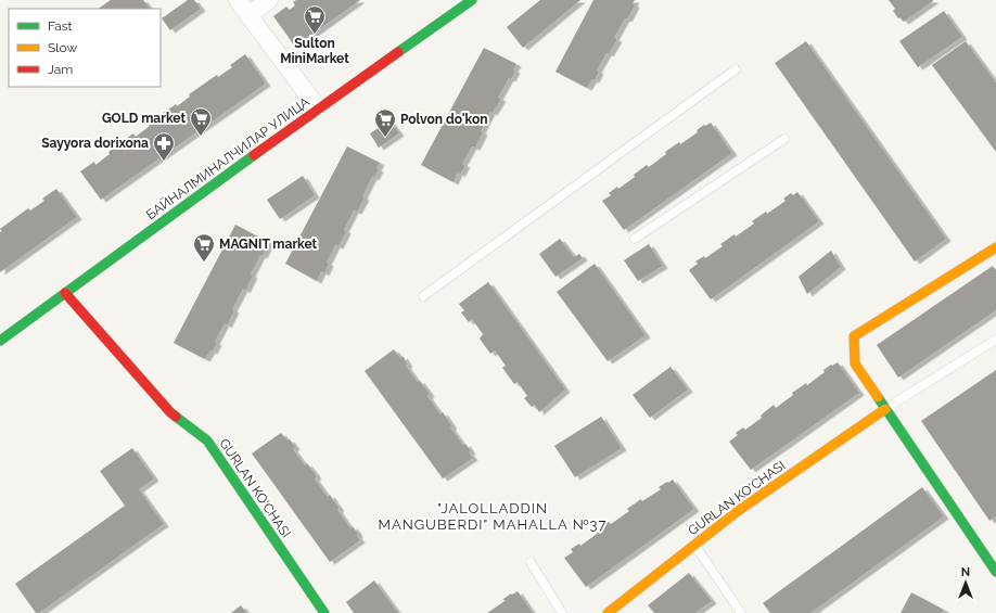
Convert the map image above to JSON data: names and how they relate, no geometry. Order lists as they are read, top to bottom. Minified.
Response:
{"streets":{"street":["БАЙНАЛМИНАЛЧИЛАР УЛИЦА","GURLAN KO'CHASI"]},"crossings":[["БАЙНАЛМИНАЛЧИЛАР УЛИЦА","GURLAN KO'CHASI"]],"districts":["\"JALOLLADDIN MANGUBERDI\" MAHALLA №37"],"places":{"supermarket":["Sulton MiniMarket","GOLD market","Polvon do'kon","MAGNIT market"],"pharmacy":["Sayyora dorixona"]},"legend":["Fast","Slow","Jam"],"north":"top"}
